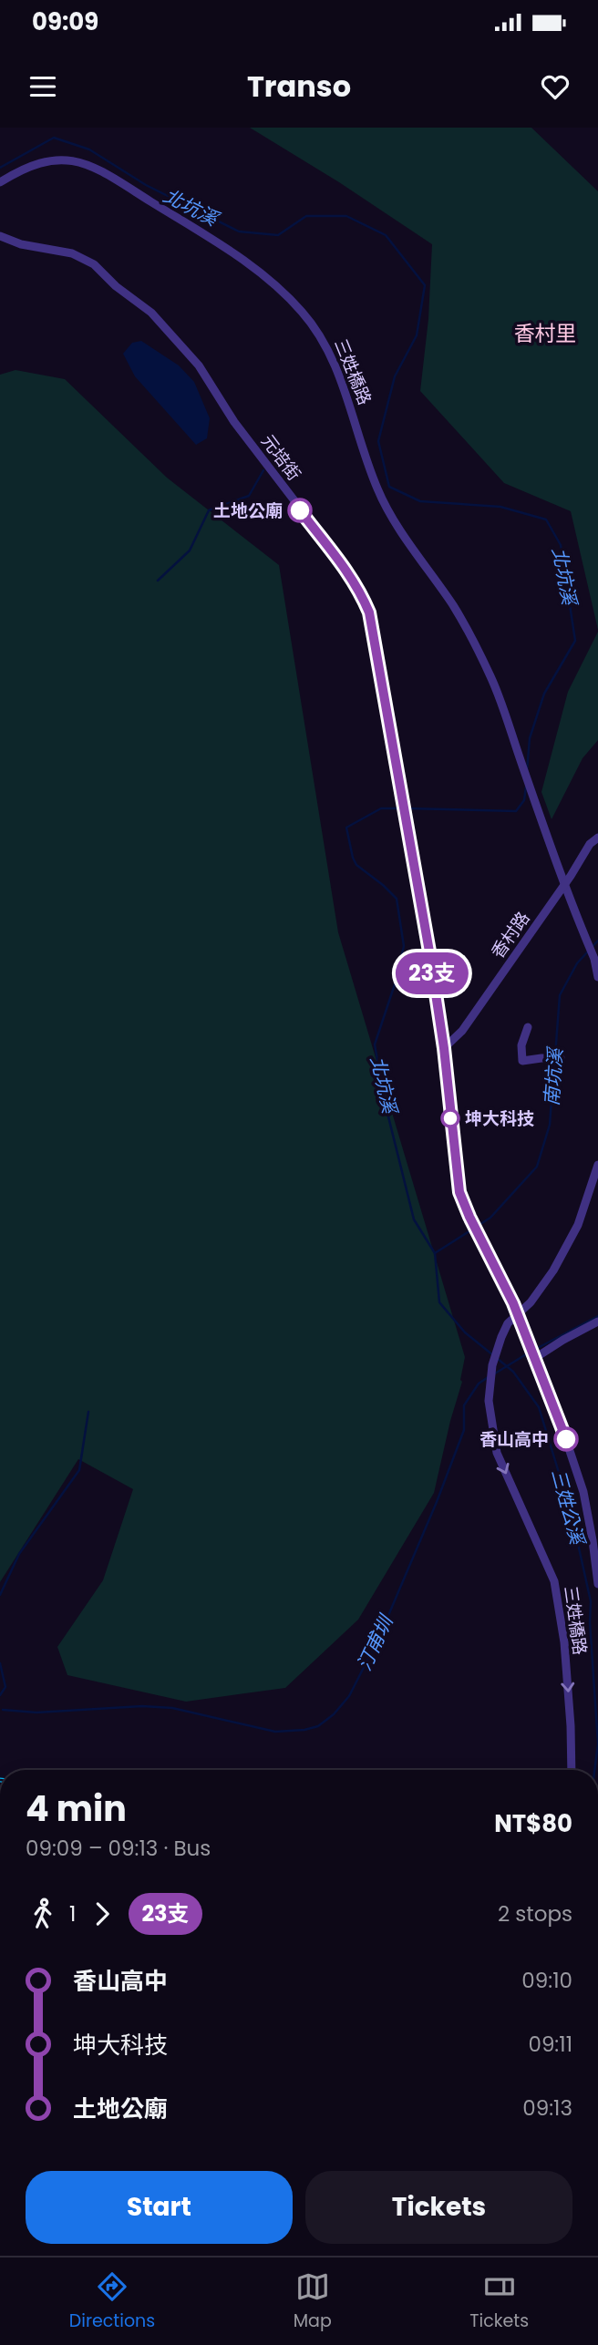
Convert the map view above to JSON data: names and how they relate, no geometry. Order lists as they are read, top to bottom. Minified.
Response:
{"streets":{"street":["三姓橋路","元培街","香村路"]},"crossings":[["三姓橋路","香村路"],["元培街","香村路"]],"districts":["香村里"],"water":["北坑溪","南坑溪","三姓公溪","汀甫圳"],"places":["土地公廟","坤大科技","香山高中"],"lines":["bus line 23支"],"page":{"status":"09:09","header":"Transo","on_map":"23支","heading":["4 min","09:09 – 09:13 · Bus","NT$80"],"legs":["1","23支","2 stops"],"list":[{"name":"香山高中","value":"09:10"},{"name":"坤大科技","value":"09:11"},{"name":"土地公廟","value":"09:13"}],"buttons":["Start","Tickets"],"tabs":["Directions","Map","Tickets"]}}
